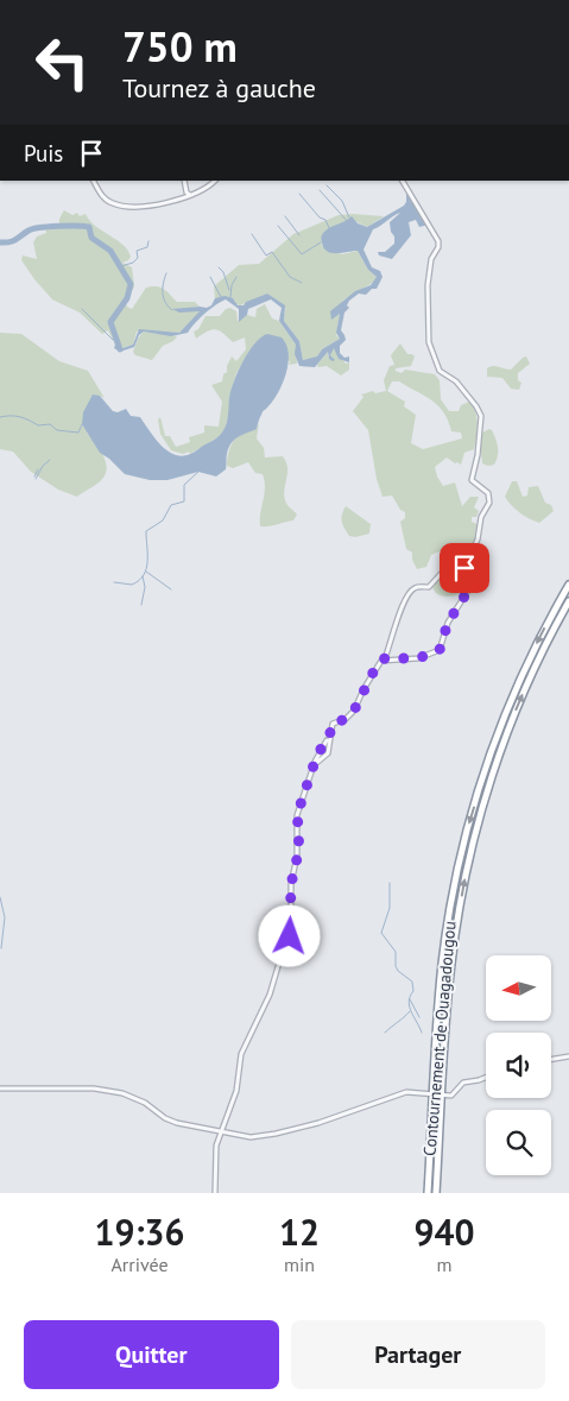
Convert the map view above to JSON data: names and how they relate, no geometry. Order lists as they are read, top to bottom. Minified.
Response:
{"streets":{"highway":["Contournement de Ouagadougou"]},"north":"left","page":{"turn":["750 m","Tournez à gauche"],"then":"Puis","eta":["19:36","Arrivée","12","min","940","m"],"buttons":["Quitter","Partager"]}}
